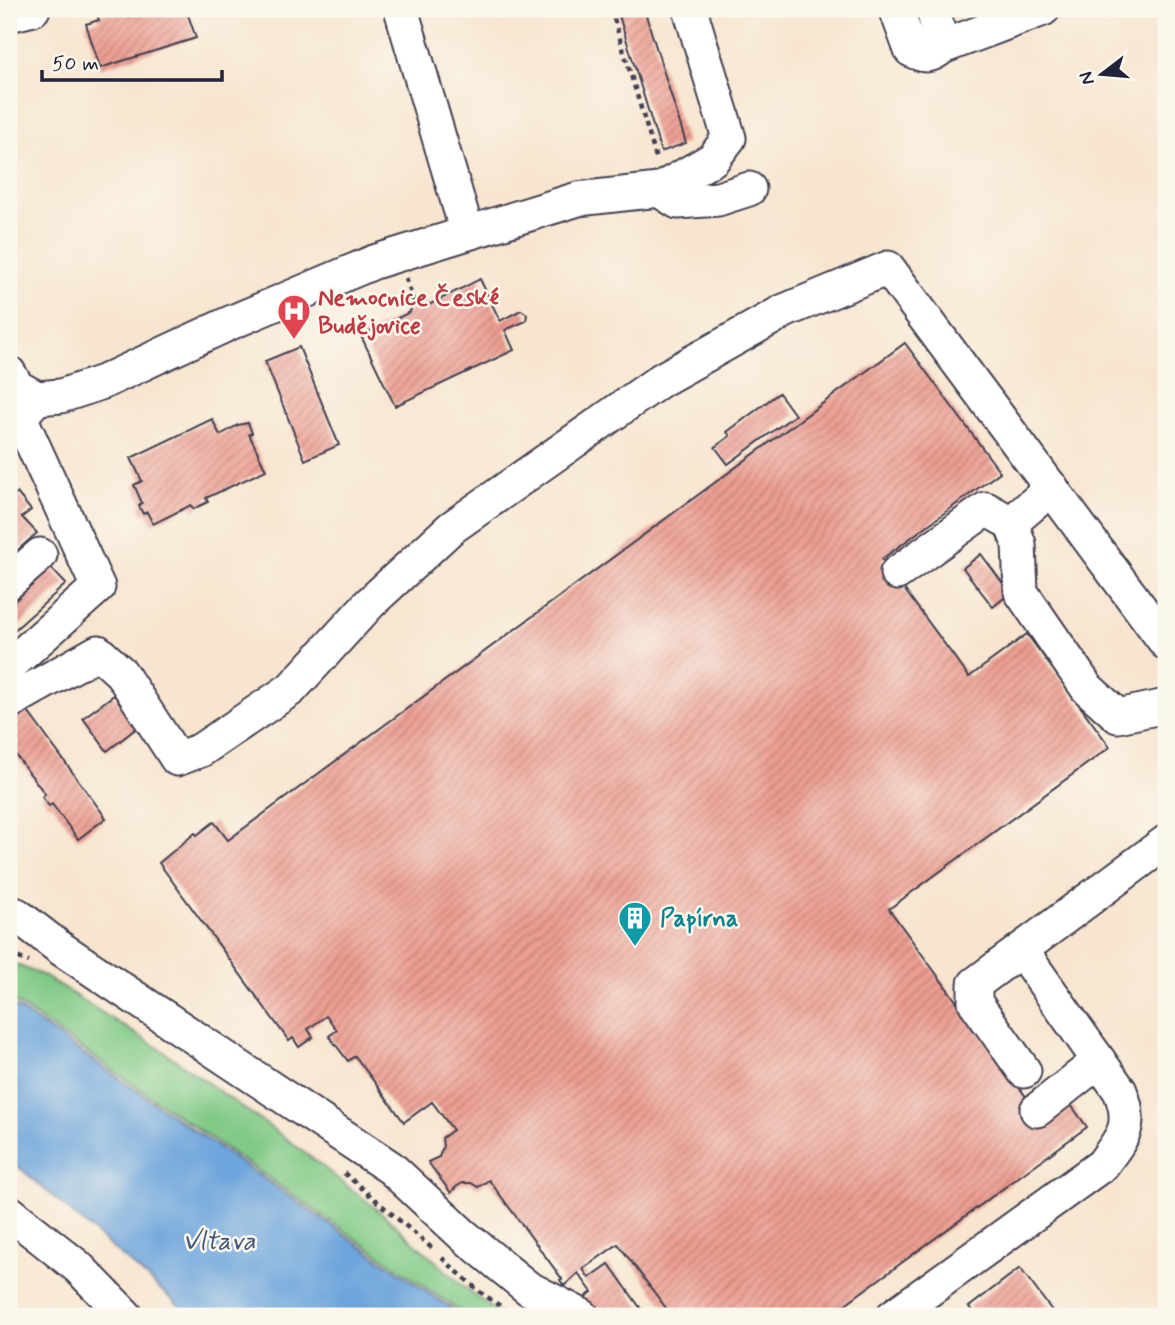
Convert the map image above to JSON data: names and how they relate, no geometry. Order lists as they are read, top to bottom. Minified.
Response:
{"water":["Vltava"],"places":{"hospital":["Nemocnice České Budějovice"],"building":["Papírna"]},"scale_bar":"50 m","north":"left"}
